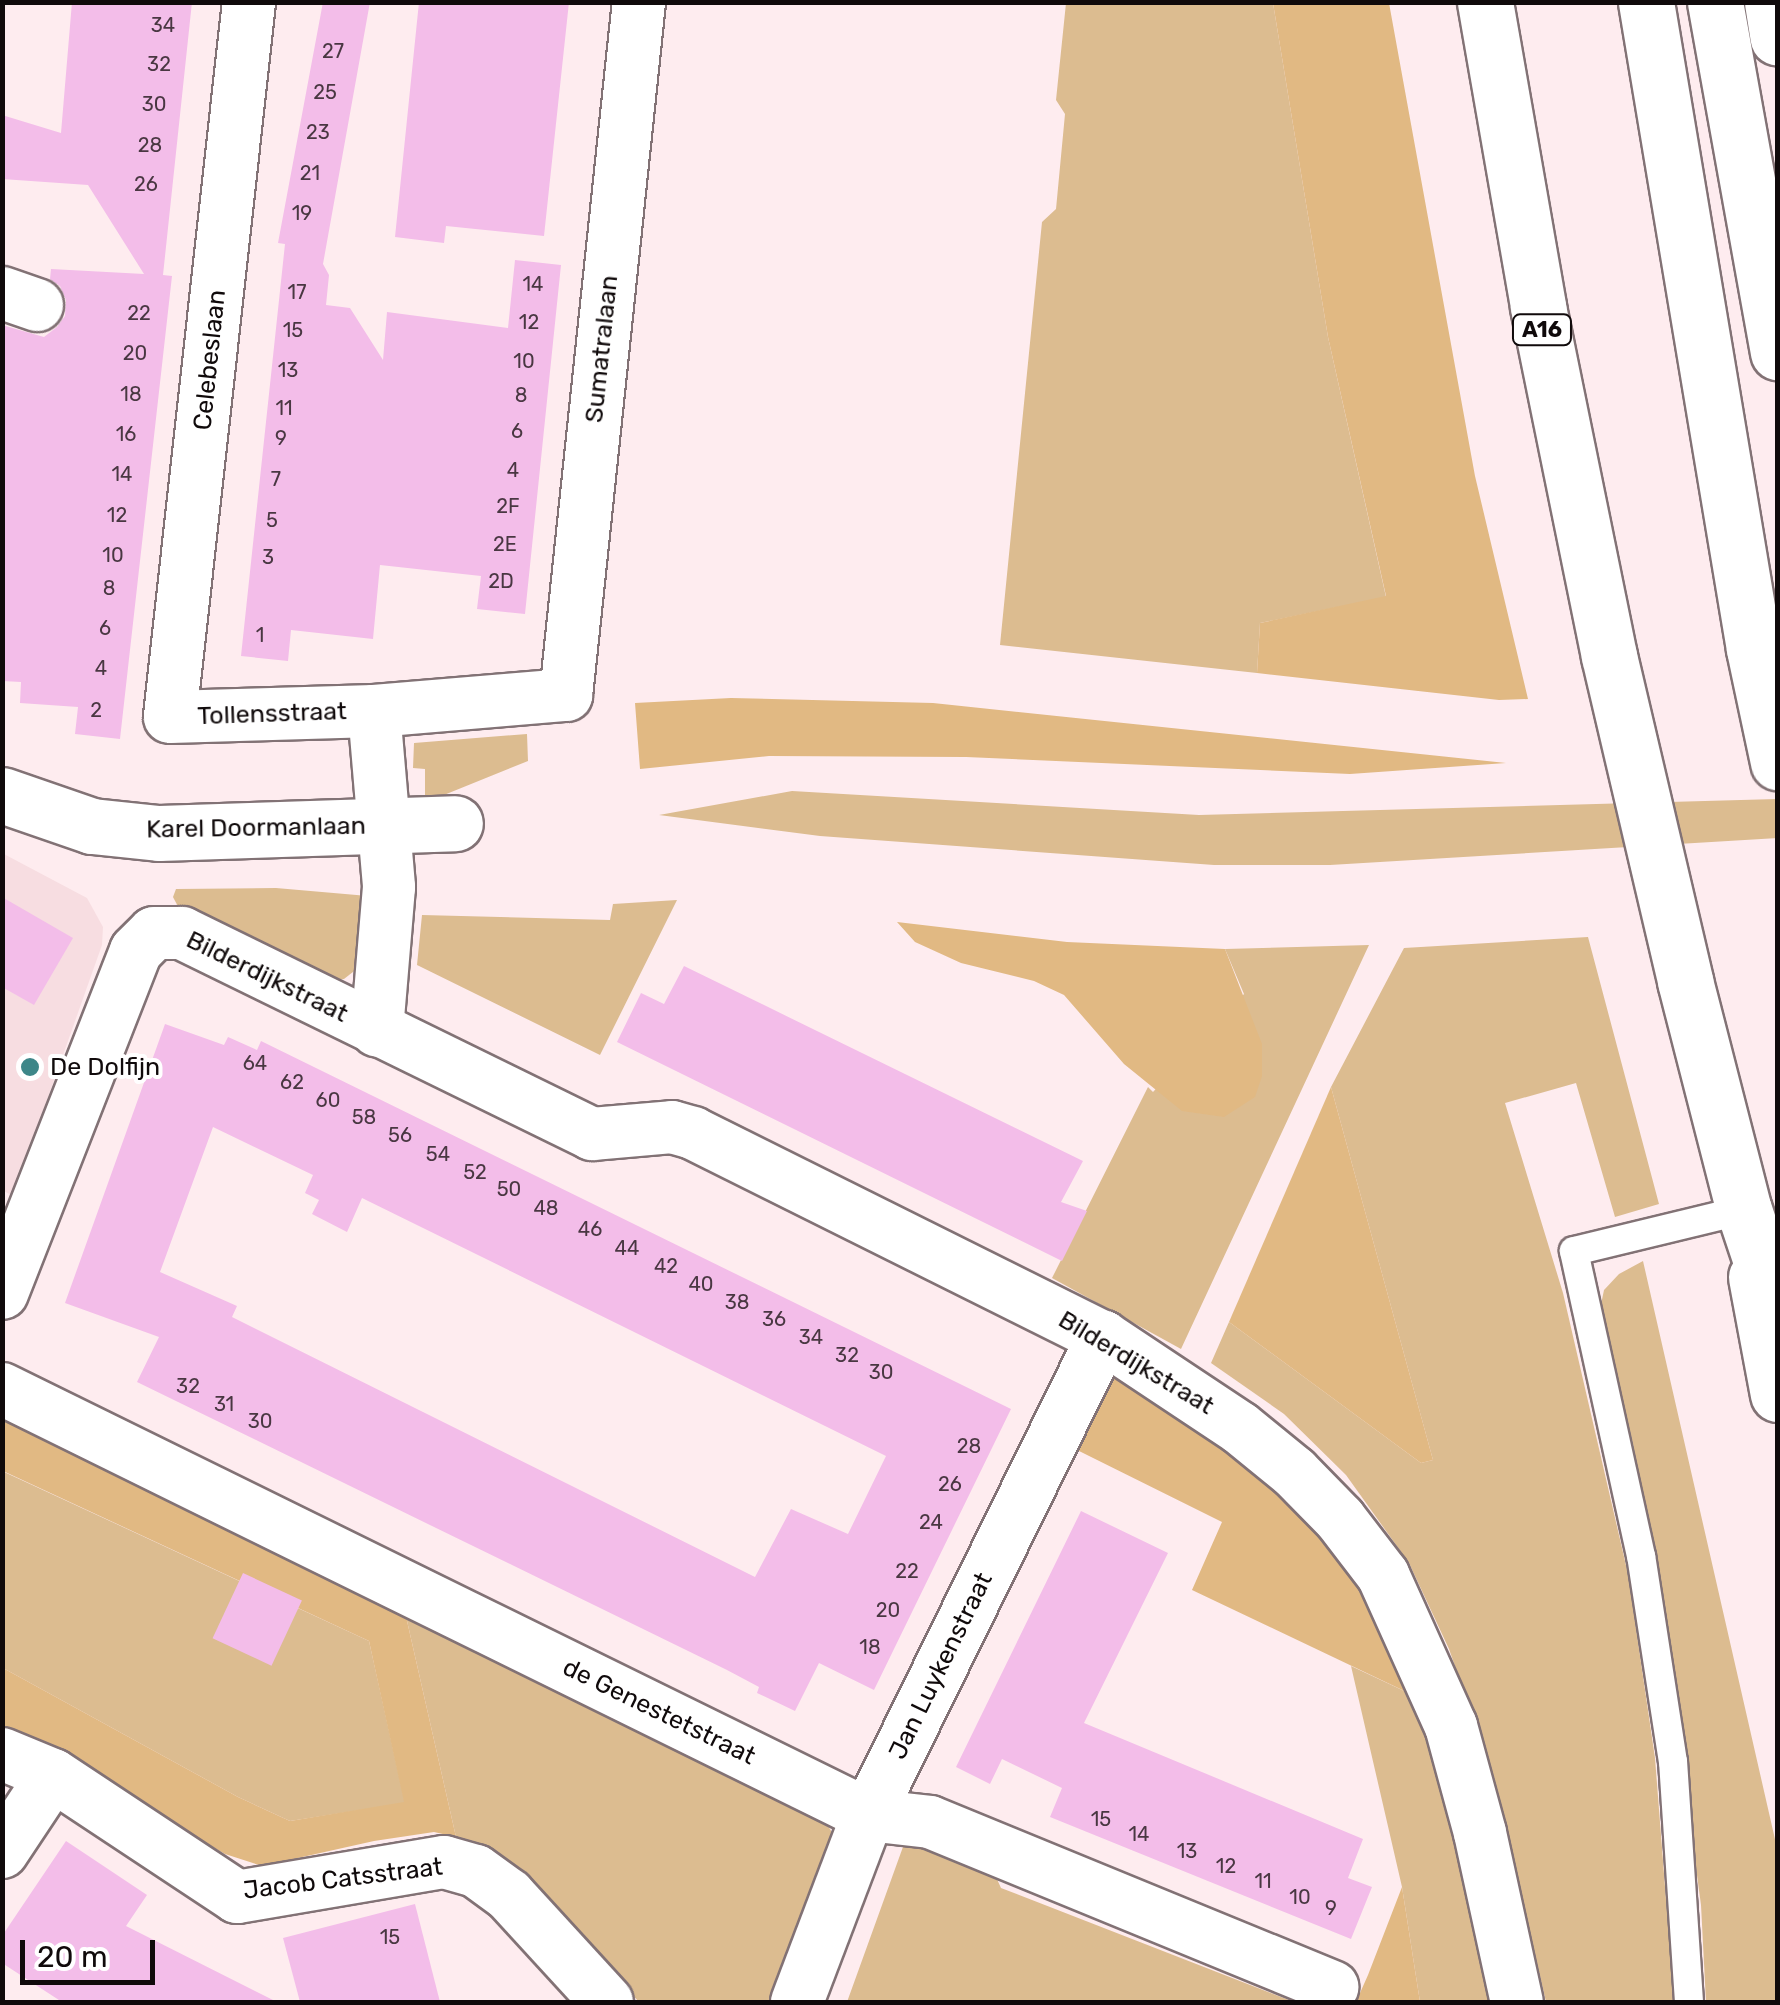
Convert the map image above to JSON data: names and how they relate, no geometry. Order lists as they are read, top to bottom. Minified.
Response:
{"streets":{"main road":["A16","Karel Doormanlaan"],"street":["Sumatralaan","Celebeslaan","Tollensstraat","Bilderdijkstraat","Jan Luykenstraat","de Genestetstraat","Jacob Catsstraat"]},"crossings":[["Sumatralaan","Tollensstraat"],["Celebeslaan","Tollensstraat"],["Tollensstraat","Karel Doormanlaan"],["Tollensstraat","Bilderdijkstraat"],["Karel Doormanlaan","Bilderdijkstraat"],["Bilderdijkstraat","Jan Luykenstraat"],["Jan Luykenstraat","de Genestetstraat"]],"places":["De Dolfijn"],"house_numbers":["34","27","32","25","30","23","28","21","26","19","14","17","22","12","15","20","10","13","18","8","11","6","16","9","4","14","7","2F","12","5","2E","10","3","2D","8","6","1","4","2","64","62","60","58","56","54","52","50","48","46","44","42","40","38","36","34","32","30","32","31","30","28","26","24","22","20","18","15","14","13","12","11","10","9","15"],"scale_bar":"20 m"}
